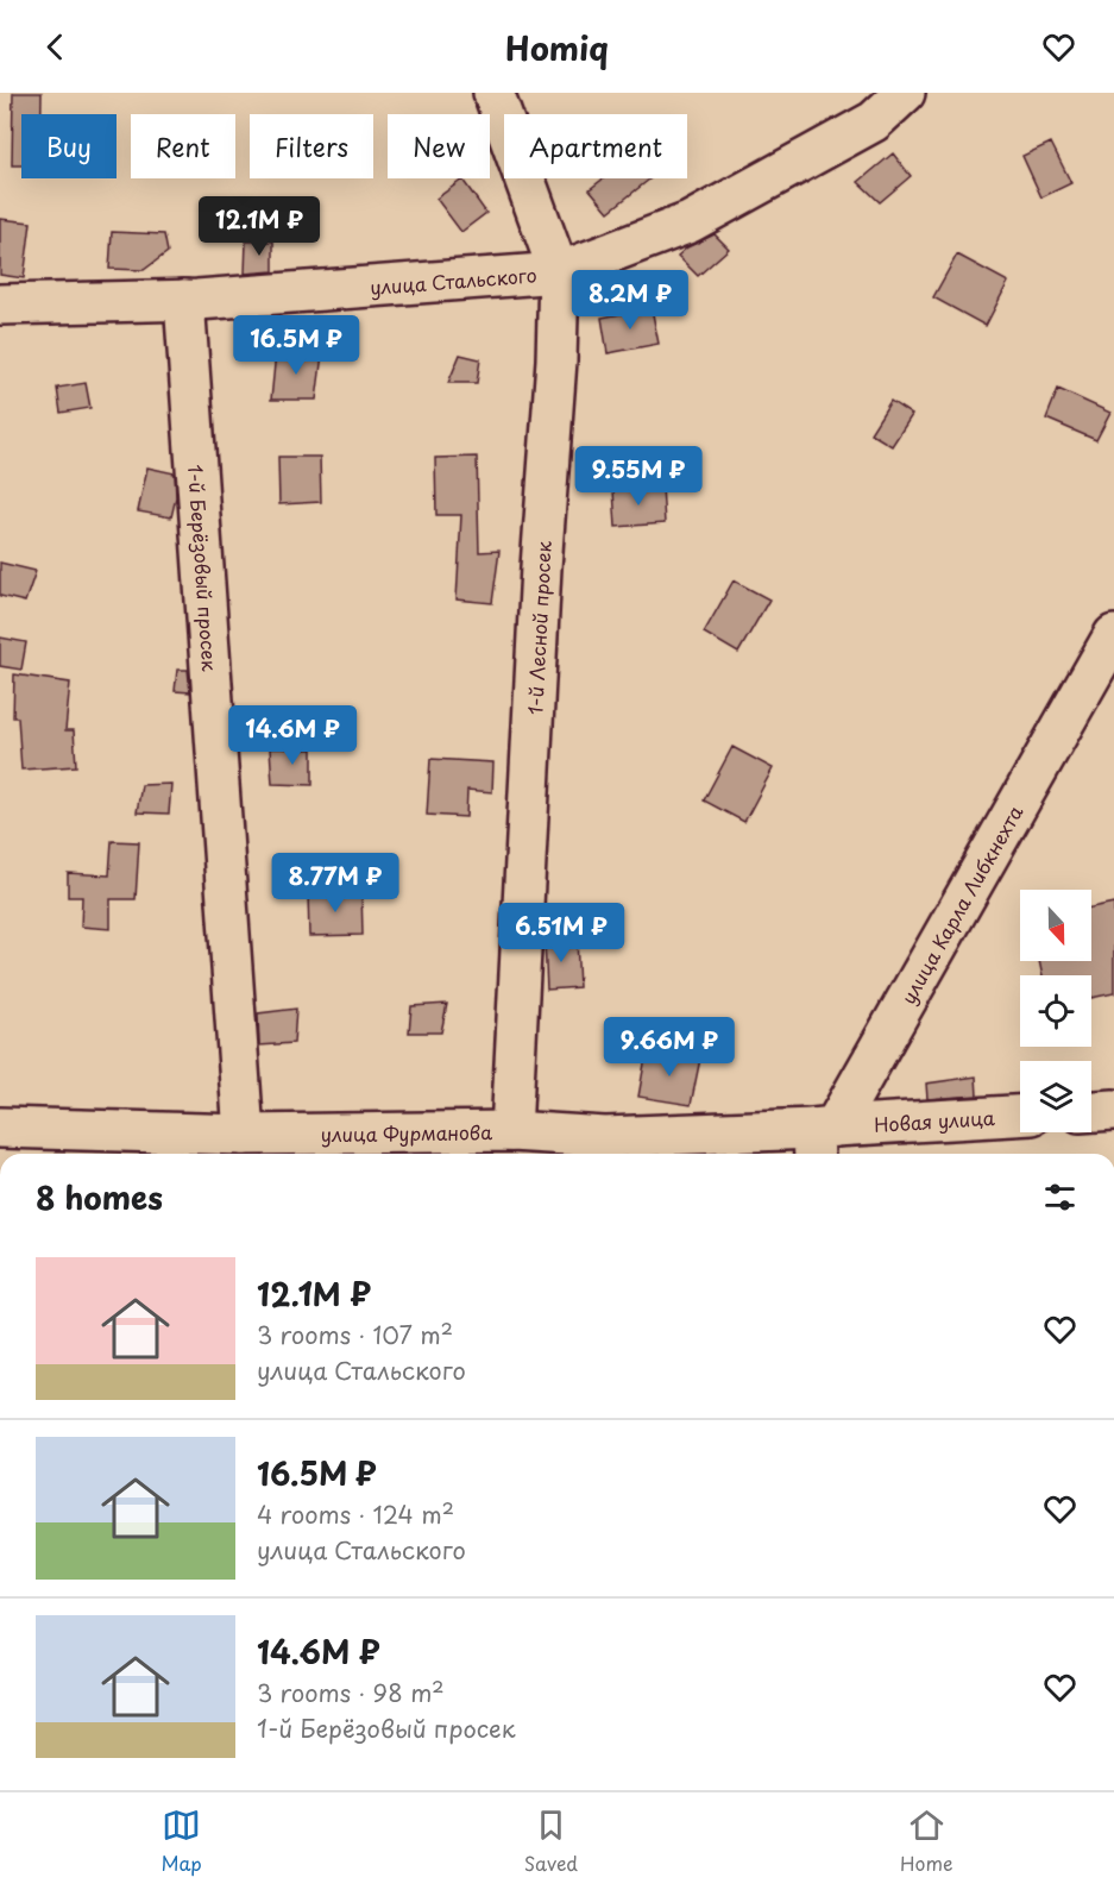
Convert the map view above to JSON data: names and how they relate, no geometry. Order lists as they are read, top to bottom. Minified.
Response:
{"streets":{"street":["улица Стальского","1-й Берёзовый просек","1-й Лесной просек","улица Карла Либкнехта","Новая улица","улица Фурманова"]},"crossings":[["улица Стальского","1-й Берёзовый просек"],["улица Стальского","1-й Лесной просек"],["1-й Берёзовый просек","улица Фурманова"],["1-й Лесной просек","улица Фурманова"],["улица Карла Либкнехта","Новая улица"],["улица Карла Либкнехта","улица Фурманова"],["Новая улица","улица Фурманова"]],"north":"bottom","page":{"header":"Homiq","chip":["Buy","Rent","Filters","New","Apartment"],"price":["12.1M ₽","8.2M ₽","16.5M ₽","9.55M ₽","14.6M ₽","8.77M ₽","6.51M ₽","9.66M ₽"],"heading":"8 homes","list":[{"name":"12.1M ₽","note":"3 rooms · 107 m² · улица Стальского"},{"name":"16.5M ₽","note":"4 rooms · 124 m² · улица Стальского"},{"name":"14.6M ₽","note":"3 rooms · 98 m² · 1-й Берёзовый просек"}],"tabs":["Map","Saved","Home"]}}
